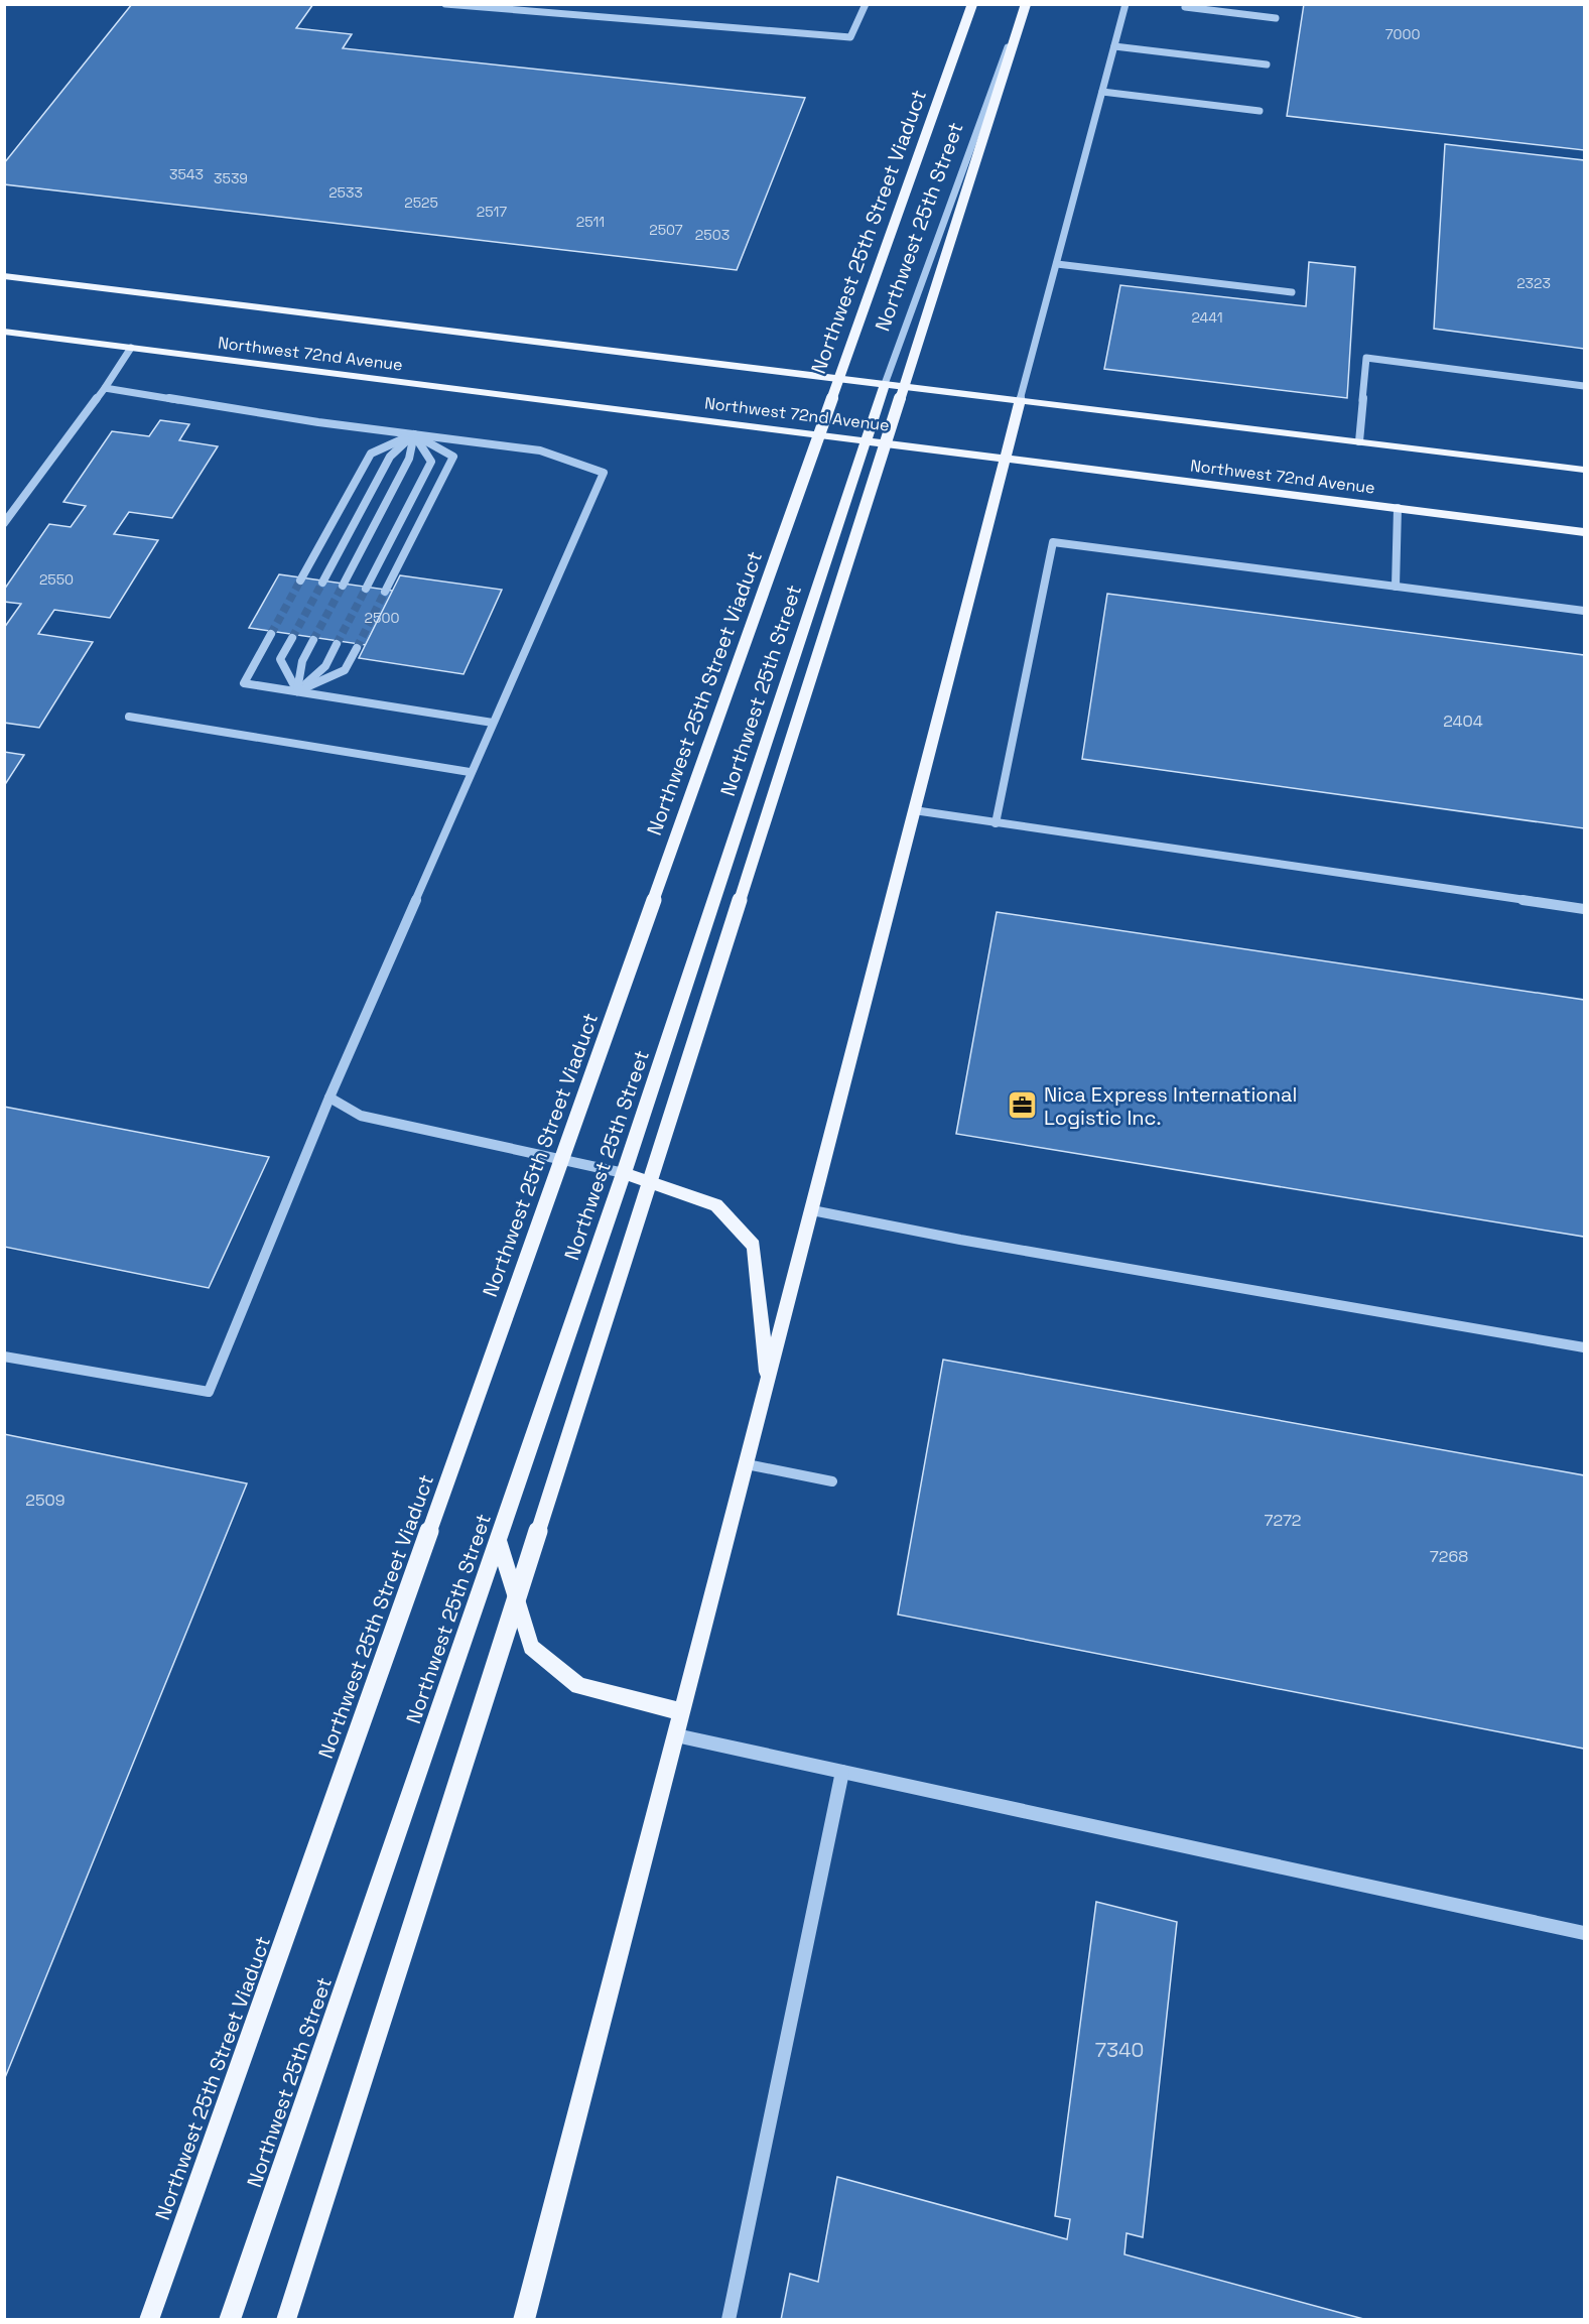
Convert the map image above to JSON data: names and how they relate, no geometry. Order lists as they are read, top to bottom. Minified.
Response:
{"streets":{"main road":["Northwest 25th Street","Northwest 25th Street Viaduct","Northwest 72nd Avenue"]},"crossings":[["Northwest 25th Street","Northwest 72nd Avenue"]],"places":{"office":["Nica Express International Logistic Inc."]},"house_numbers":["7000","3543","3539","2533","2525","2517","2511","2507","2503","2323","2441","2550","2500","2404","2509","7272","7268","7340"]}
